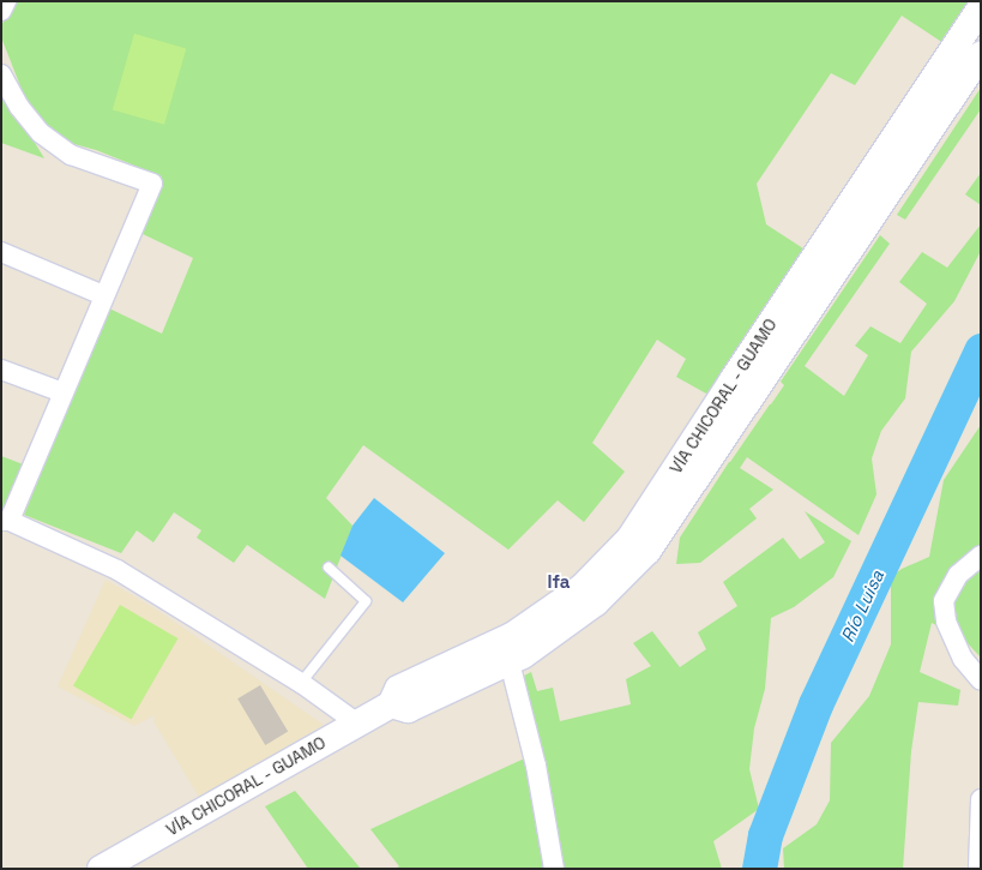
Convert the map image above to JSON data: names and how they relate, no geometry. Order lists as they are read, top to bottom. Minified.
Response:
{"streets":{"street":["VÍA CHICORAL - GUAMO"]},"districts":["Ifa"],"water":["Río Luisa"]}
